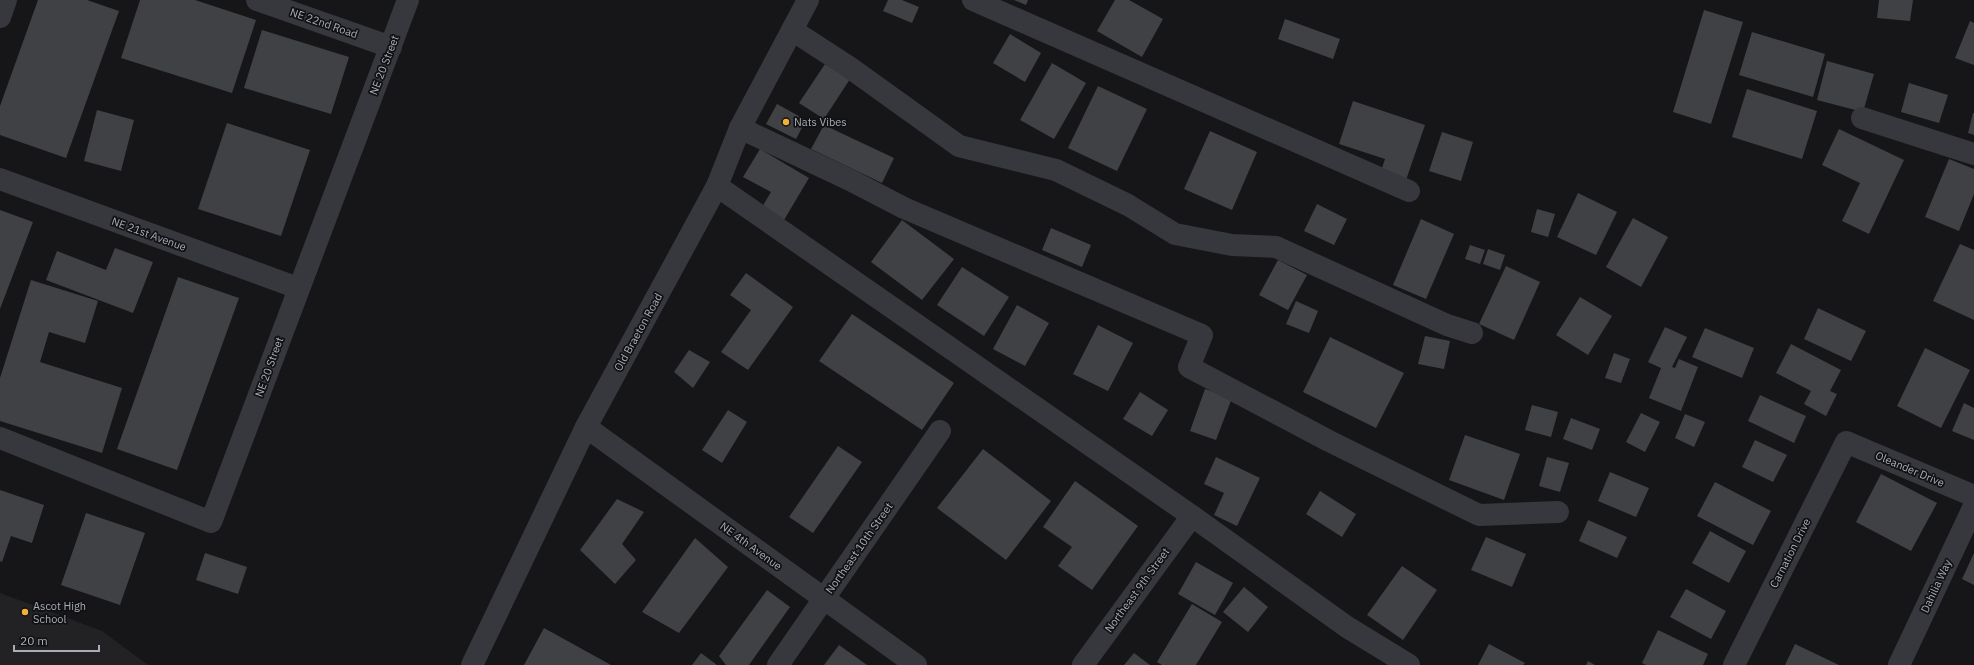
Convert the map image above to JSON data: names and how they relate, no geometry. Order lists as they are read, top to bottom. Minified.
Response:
{"streets":{"street":["NE 22nd Road","NE 20 Street","NE 21st Avenue","Old Braeton Road","Oleander Drive","NE 4th Avenue","Northeast 10th Street","Carnation Drive","Dahilia Way","Northeast 9th Street"]},"crossings":[["NE 22nd Road","NE 20 Street"],["NE 20 Street","NE 21st Avenue"],["Old Braeton Road","NE 4th Avenue"],["Oleander Drive","Carnation Drive"],["NE 4th Avenue","Northeast 10th Street"]],"places":["Nats Vibes","Ascot High School"],"scale_bar":"20 m"}
